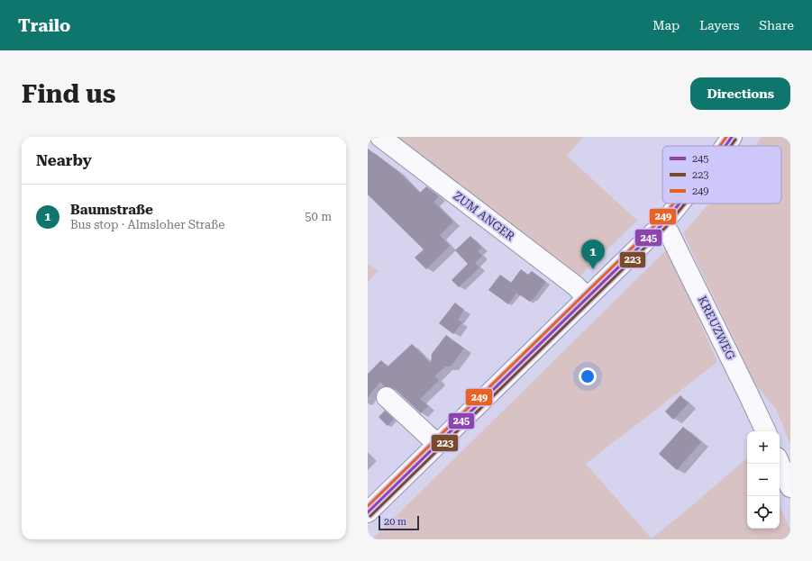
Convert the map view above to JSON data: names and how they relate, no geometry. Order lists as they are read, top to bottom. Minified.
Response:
{"streets":{"street":["ZUM ANGER","KREUZWEG"]},"lines":["transit line 245","transit line 249","transit line 223"],"legend":["245","223","249"],"scale_bar":"20 m","page":{"header":"Trailo","nav":["Map","Layers","Share"],"buttons":"Directions","title":"Find us","heading":"Nearby","list":[{"mark":"1","name":"Baumstraße","note":"Bus stop · Almsloher Straße","value":"50 m"}],"pins":"1","map_buttons":["+","−"],"scale":"20 m"}}
